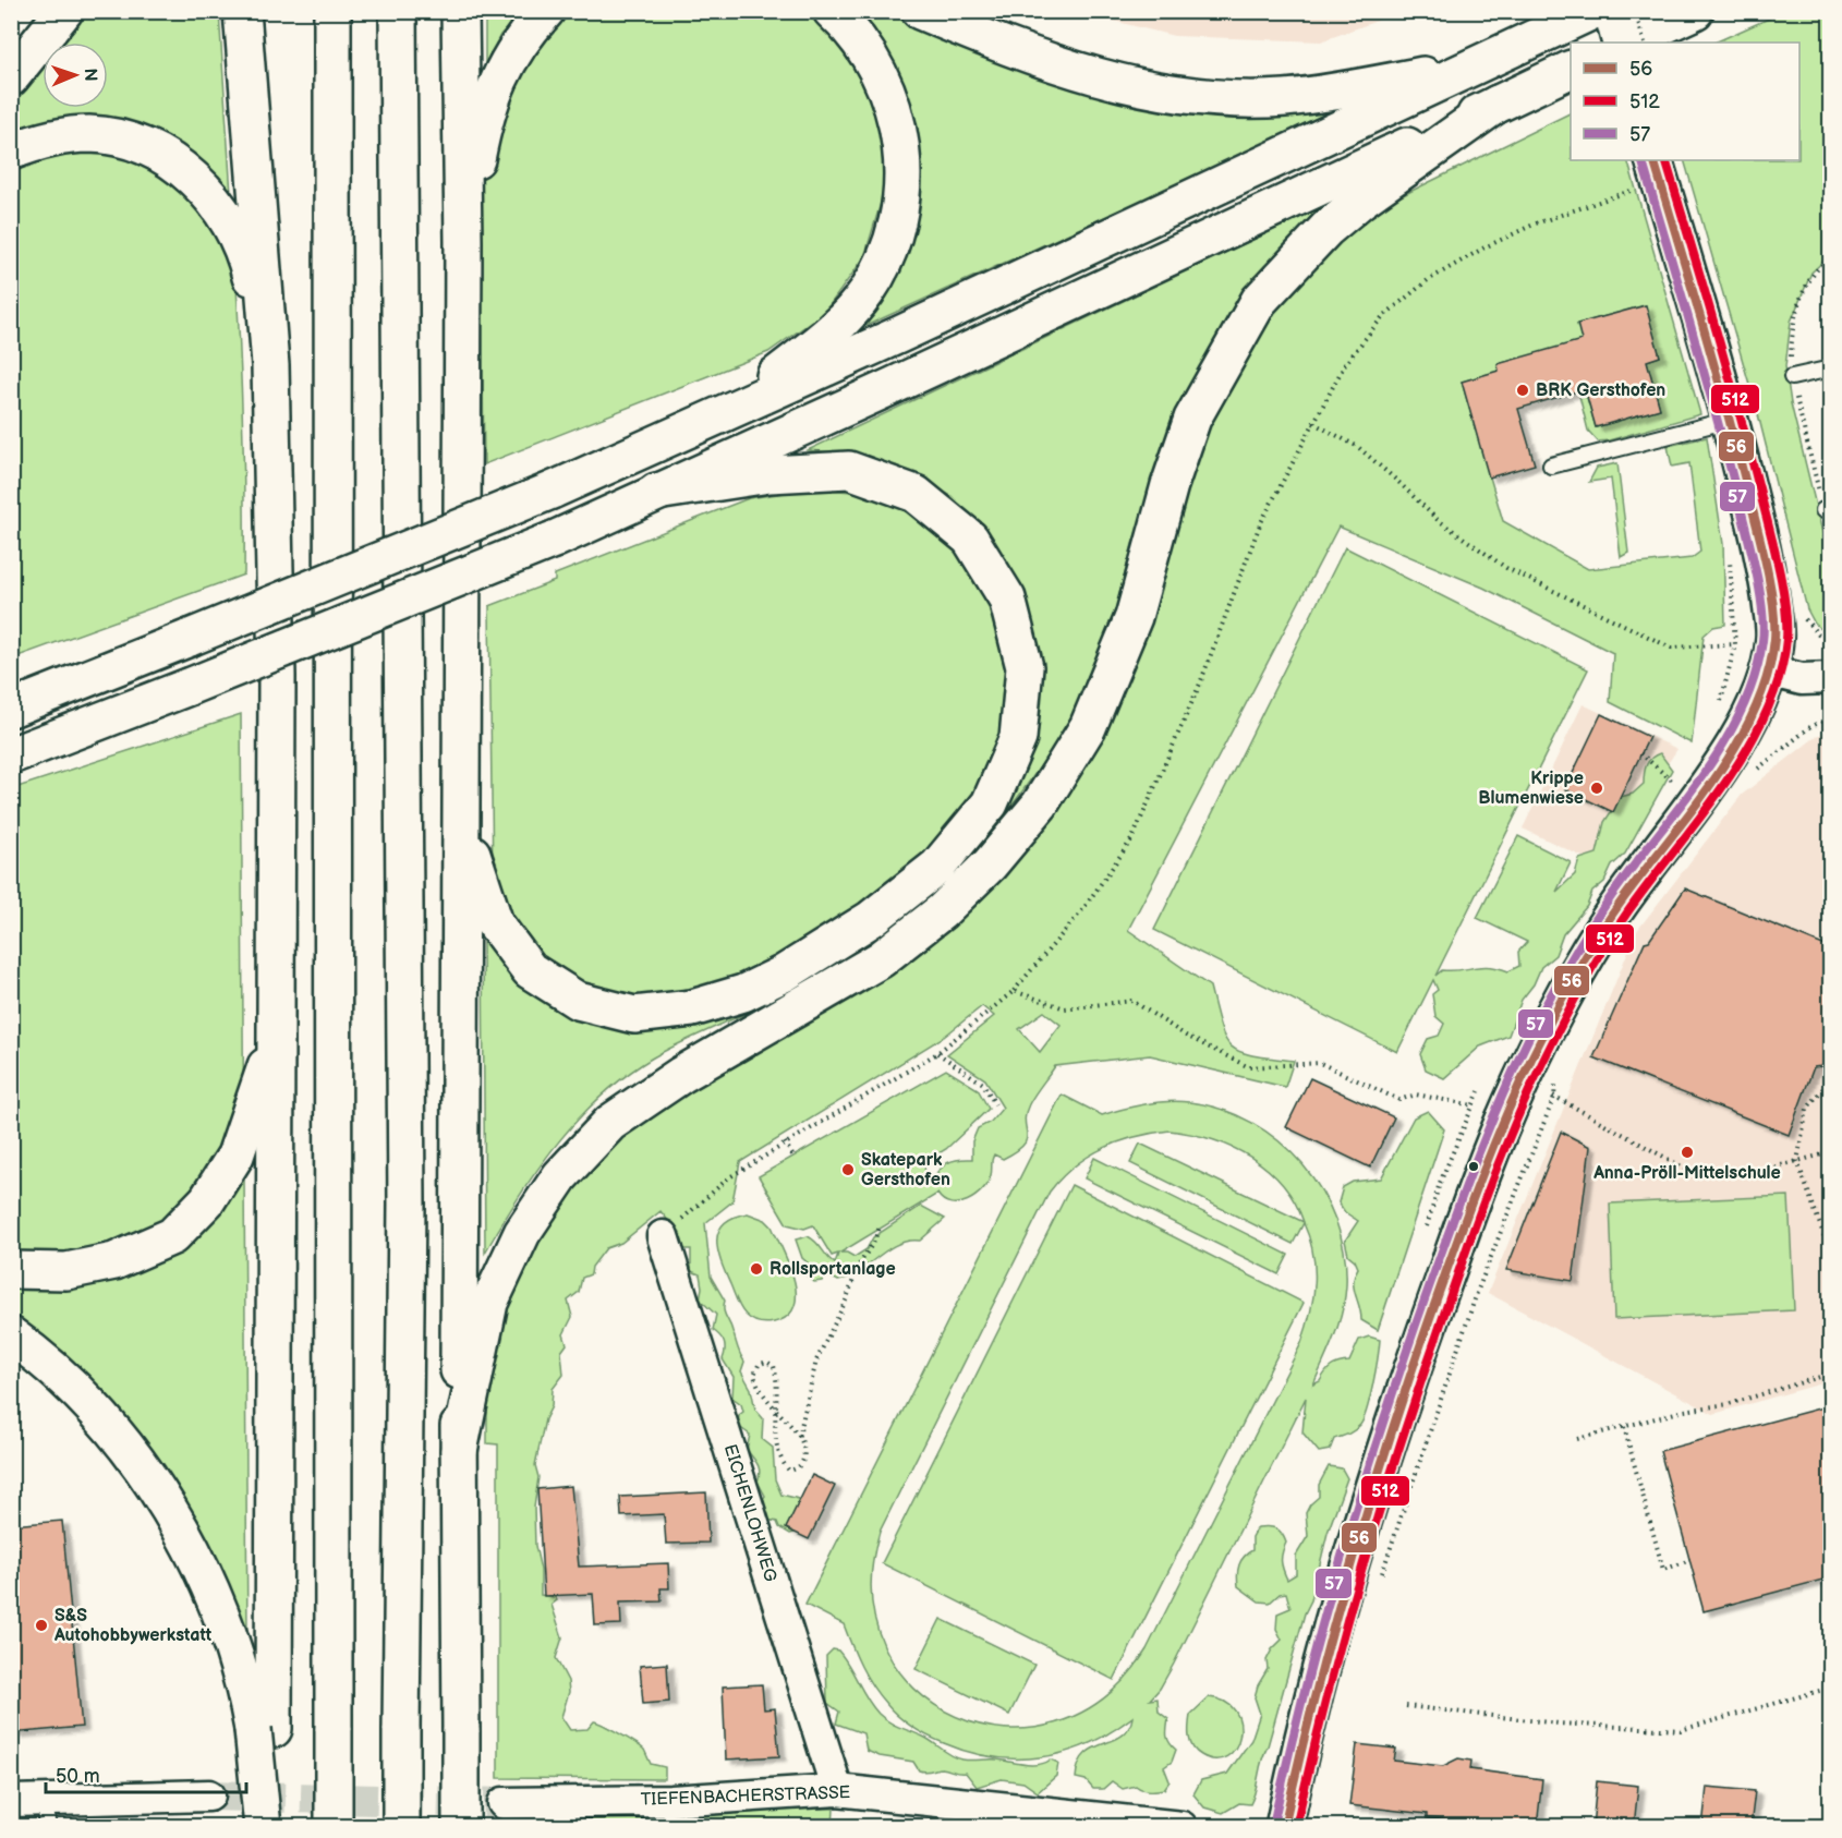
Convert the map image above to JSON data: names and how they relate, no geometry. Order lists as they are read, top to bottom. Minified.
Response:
{"streets":{"street":["EICHENLOHWEG","TIEFENBACHERSTRASSE"]},"crossings":[["EICHENLOHWEG","TIEFENBACHERSTRASSE"]],"places":["BRK Gersthofen","Krippe Blumenwiese","Anna-Pröll-Mittelschule","Skatepark Gersthofen","Rollsportanlage","S&S Autohobbywerkstatt"],"lines":["transit line 56","transit line 512","transit line 57"],"legend":["56","512","57"],"scale_bar":"50 m","north":"right"}
